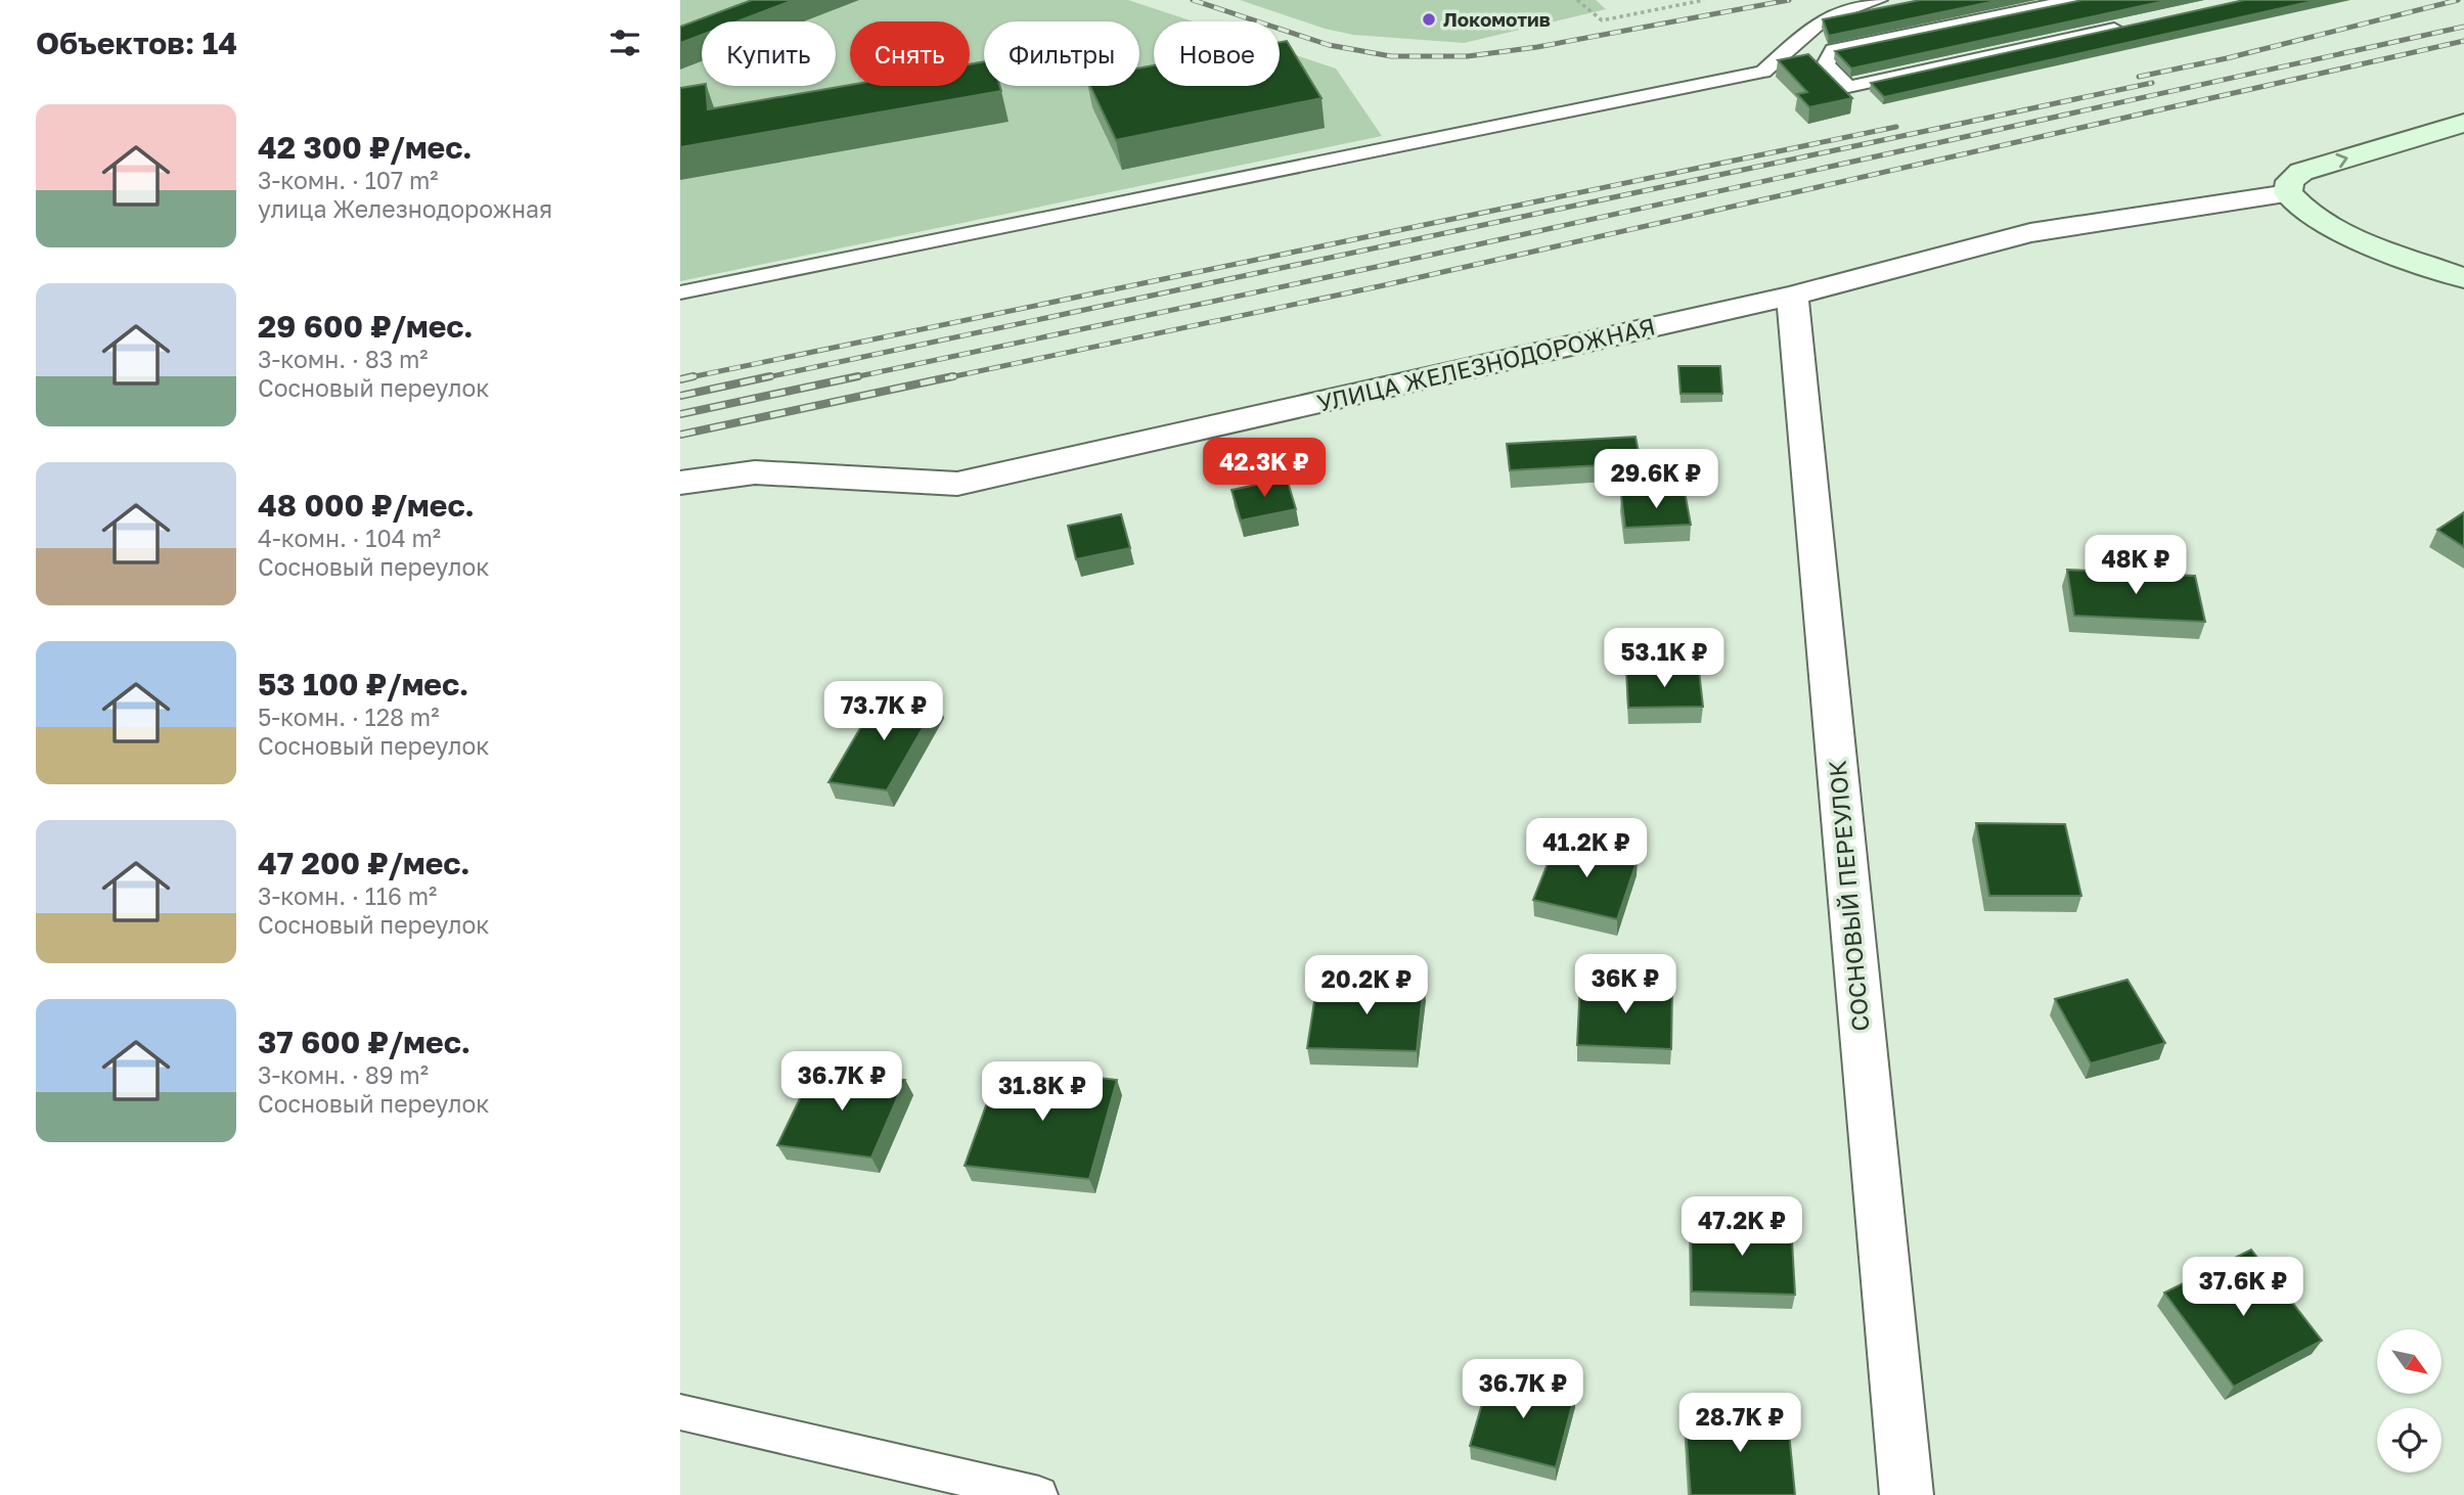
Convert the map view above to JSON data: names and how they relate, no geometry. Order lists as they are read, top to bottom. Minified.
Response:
{"streets":{"street":["УЛИЦА ЖЕЛЕЗНОДОРОЖНАЯ","СОСНОВЫЙ ПЕРЕУЛОК"]},"crossings":[["УЛИЦА ЖЕЛЕЗНОДОРОЖНАЯ","СОСНОВЫЙ ПЕРЕУЛОК"]],"places":["Локомотив"],"north":"bottom right","page":{"heading":"Объектов: 14","chip":["Купить","Снять","Фильтры","Новое"],"list":[{"name":"42 300 ₽/мес.","note":"3-комн. · 107 m² · улица Железнодорожная"},{"name":"29 600 ₽/мес.","note":"3-комн. · 83 m² · Сосновый переулок"},{"name":"48 000 ₽/мес.","note":"4-комн. · 104 m² · Сосновый переулок"},{"name":"53 100 ₽/мес.","note":"5-комн. · 128 m² · Сосновый переулок"},{"name":"47 200 ₽/мес.","note":"3-комн. · 116 m² · Сосновый переулок"},{"name":"37 600 ₽/мес.","note":"3-комн. · 89 m² · Сосновый переулок"}],"price":["42.3K ₽","29.6K ₽","48K ₽","53.1K ₽","73.7K ₽","41.2K ₽","36K ₽","20.2K ₽","36.7K ₽","31.8K ₽","47.2K ₽","37.6K ₽","36.7K ₽","28.7K ₽"]}}
